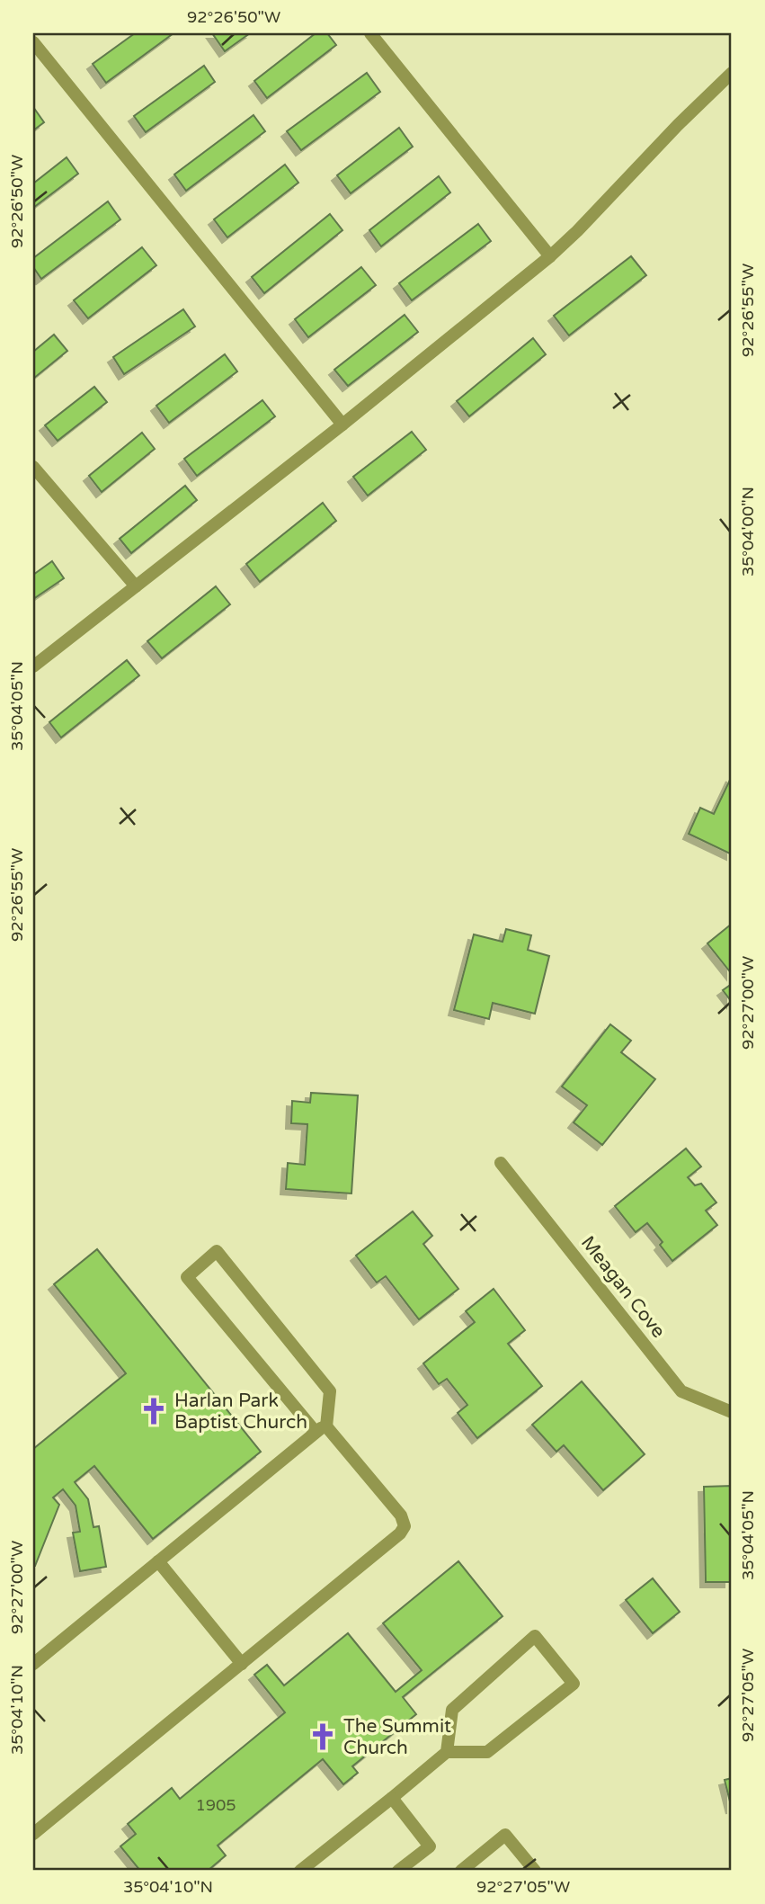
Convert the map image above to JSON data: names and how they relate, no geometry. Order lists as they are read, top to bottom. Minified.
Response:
{"streets":{"street":["Meagan Cove"]},"places":{"church":["Harlan Park Baptist Church","The Summit Church"]},"house_numbers":["1905"],"coordinates":["92°26'50\"W","92°26'55\"W","35°04'00\"N","35°04'05\"N","92°27'00\"W","92°27'05\"W","35°04'10\"N"]}
